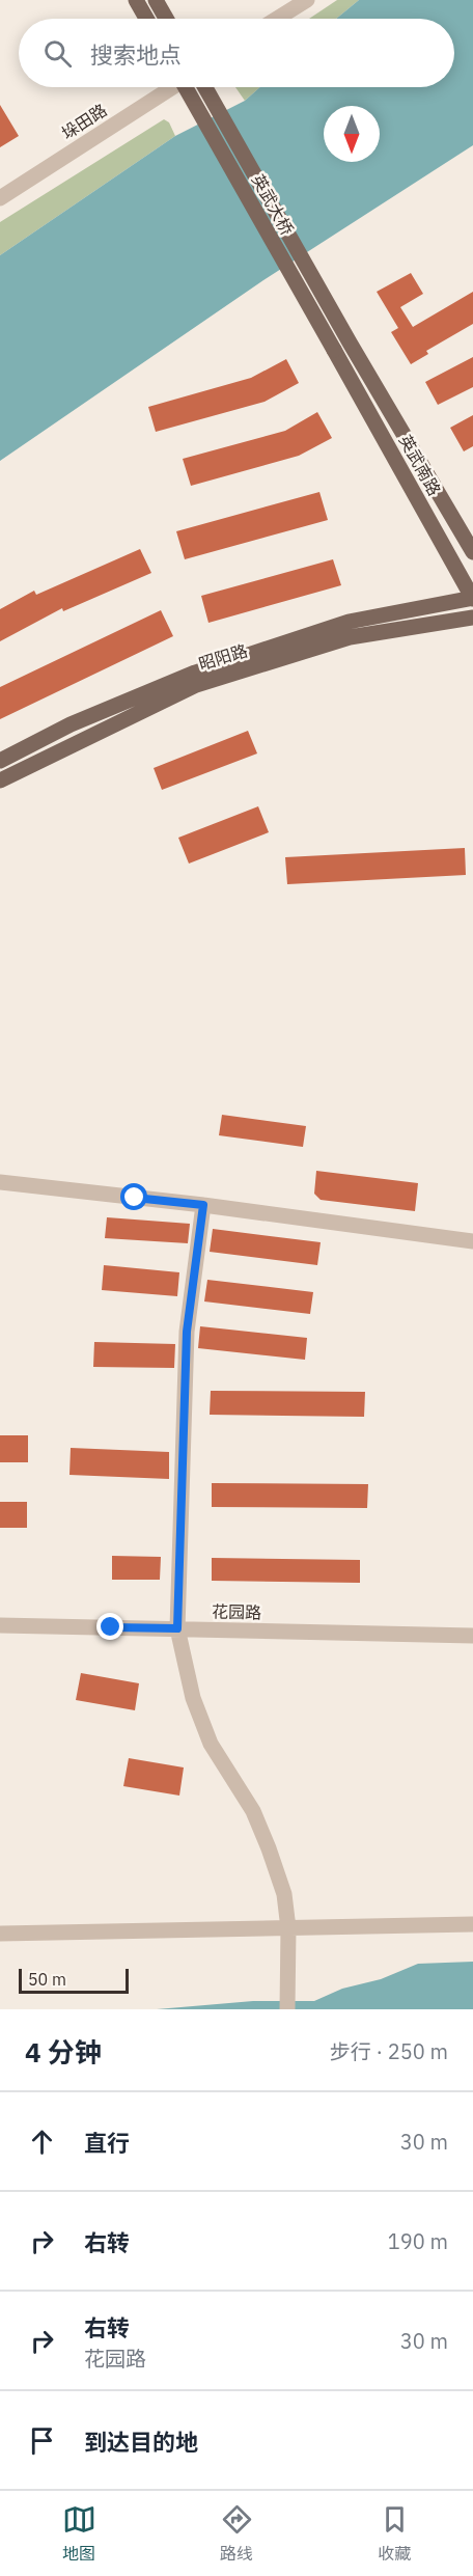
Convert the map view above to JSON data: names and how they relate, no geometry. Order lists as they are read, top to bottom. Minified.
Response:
{"streets":{"main road":["英武大桥","英武南路","昭阳路"],"street":["垛田路","花园路"]},"crossings":[["英武大桥","英武南路"],["英武南路","昭阳路"]],"scale_bar":"50 m","north":"bottom","page":{"search":"搜索地点","scale":"50 m","heading":["4 分钟","步行 · 250 m"],"list":[["直行","30 m"],["右转","190 m"],["右转","花园路","30 m"],"到达目的地"],"nav":["地图","路线","收藏"]}}
